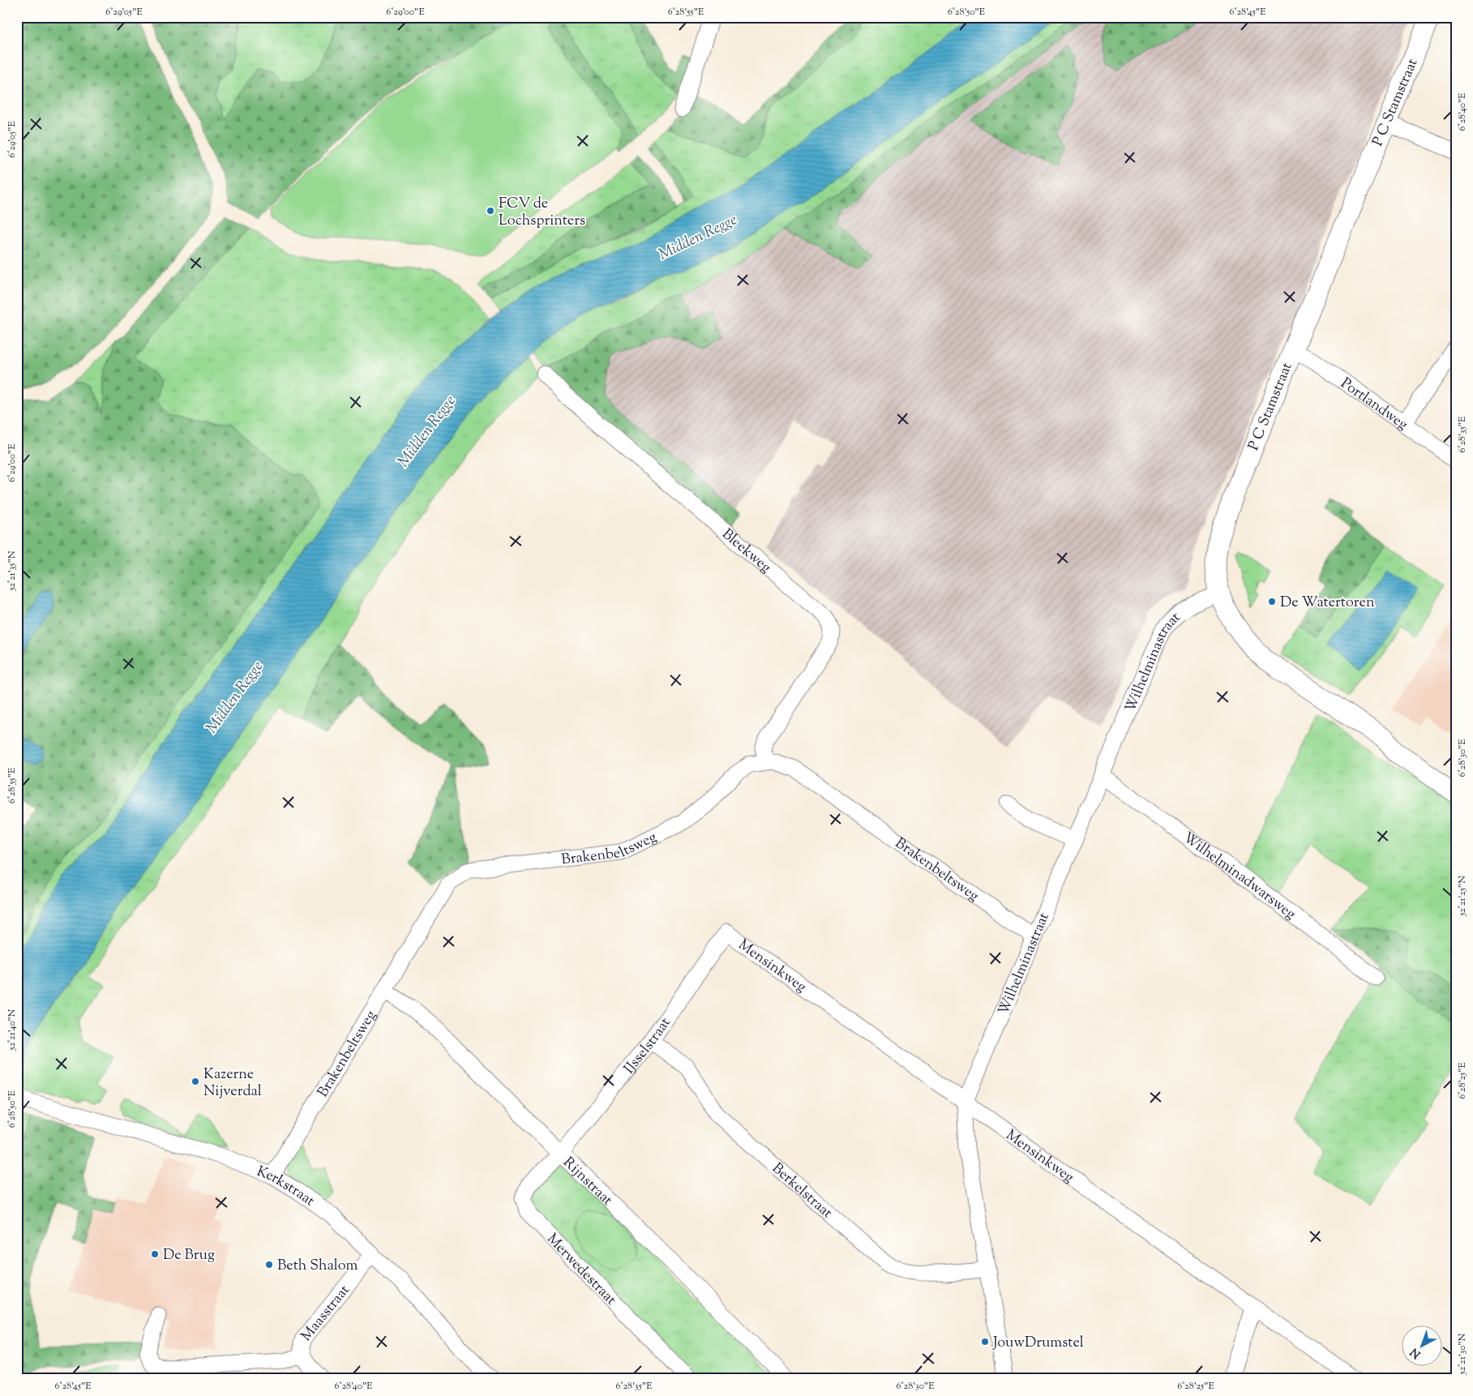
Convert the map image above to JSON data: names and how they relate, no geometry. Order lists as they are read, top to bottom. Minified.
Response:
{"streets":{"street":["P C Stamstraat","Portlandweg","Bleekweg","Wilhelminastraat","Brakenbeltsweg","Wilhelminadwarsweg","Mensinkweg","IJsselstraat","Rijnstraat","Kerkstraat","Berkelstraat","Merwedestraat","Maasstraat"]},"crossings":[["P C Stamstraat","Portlandweg"],["P C Stamstraat","Wilhelminastraat"],["Bleekweg","Brakenbeltsweg"],["Wilhelminastraat","Brakenbeltsweg"],["Wilhelminastraat","Wilhelminadwarsweg"],["Wilhelminastraat","Mensinkweg"],["Wilhelminastraat","Berkelstraat"],["Brakenbeltsweg","Rijnstraat"],["Brakenbeltsweg","Kerkstraat"],["Mensinkweg","IJsselstraat"],["IJsselstraat","Rijnstraat"],["IJsselstraat","Berkelstraat"],["IJsselstraat","Merwedestraat"],["Rijnstraat","Merwedestraat"],["Kerkstraat","Maasstraat"]],"water":["Midden Regge"],"places":["FCV de Lochsprinters","De Watertoren","Kazerne Nijverdal","De Brug","Beth Shalom","JouwDrumstel"],"north":"bottom left","coordinates":["6°29'05\"E","6°29'00\"E","6°28'55\"E","6°28'50\"E","6°28'45\"E","6°28'40\"E","6°28'35\"E","52°21'35\"N","6°28'30\"E","52°21'25\"N","52°21'40\"N","6°28'25\"E","52°21'30\"N"]}
